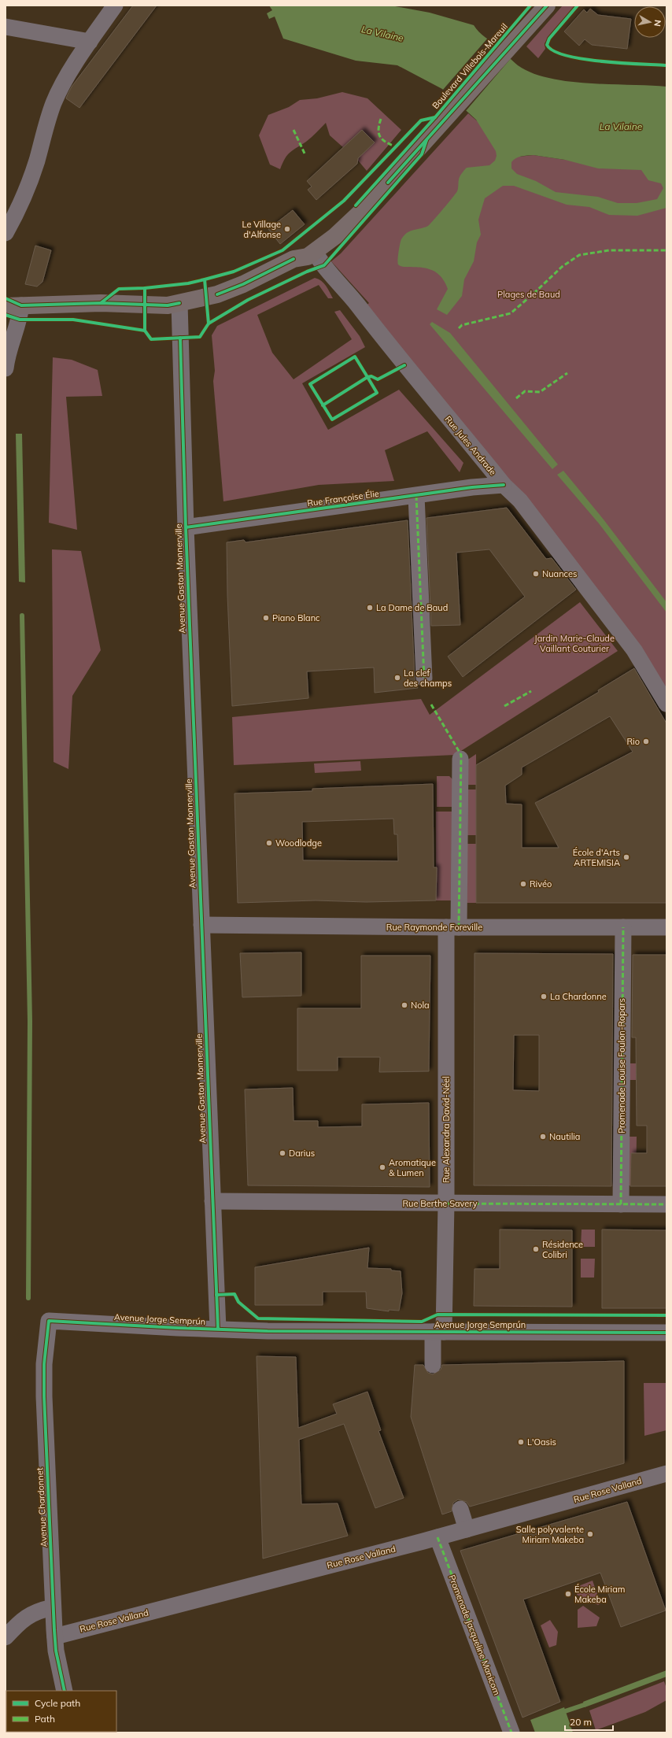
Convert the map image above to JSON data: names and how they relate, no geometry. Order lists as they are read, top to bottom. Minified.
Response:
{"streets":{"main road":["Boulevard Villebois-Mareuil"],"street":["Rue Jules Andrade","Rue Françoise Élie","Avenue Gaston Monnerville","Rue Raymonde Foreville","Promenade Louise Foulon-Ropars","Rue Alexandra David-Néel","Rue Berthe Savery","Avenue Jorge Semprún","Rue Rose Valland","Avenue Chardonnet","Promenade Jacqueline Manicom"]},"crossings":[["Boulevard Villebois-Mareuil","Rue Jules Andrade"],["Rue Jules Andrade","Rue Françoise Élie"],["Rue Françoise Élie","Avenue Gaston Monnerville"],["Avenue Gaston Monnerville","Rue Raymonde Foreville"],["Avenue Gaston Monnerville","Rue Berthe Savery"],["Avenue Gaston Monnerville","Avenue Jorge Semprún"],["Rue Raymonde Foreville","Promenade Louise Foulon-Ropars"],["Rue Raymonde Foreville","Rue Alexandra David-Néel"],["Promenade Louise Foulon-Ropars","Rue Berthe Savery"],["Rue Alexandra David-Néel","Rue Berthe Savery"],["Rue Alexandra David-Néel","Avenue Jorge Semprún"],["Avenue Jorge Semprún","Avenue Chardonnet"],["Rue Rose Valland","Avenue Chardonnet"],["Rue Rose Valland","Promenade Jacqueline Manicom"]],"water":["La Vilaine"],"parks":["Plages de Baud","Jardin Marie-Claude Vaillant Couturier"],"places":["Le Village d'Alfonse","Nuances","La Dame de Baud","Piano Blanc","La clef des champs","Rio","Woodlodge","École d'Arts ARTEMISIA","Rivéo","La Chardonne","Nola","Nautilia","Darius","Aromatique & Lumen","Résidence Colibri","L'Oasis","Salle polyvalente Miriam Makeba","École Miriam Makeba"],"legend":["Cycle path","Path"],"scale_bar":"20 m","north":"right"}
